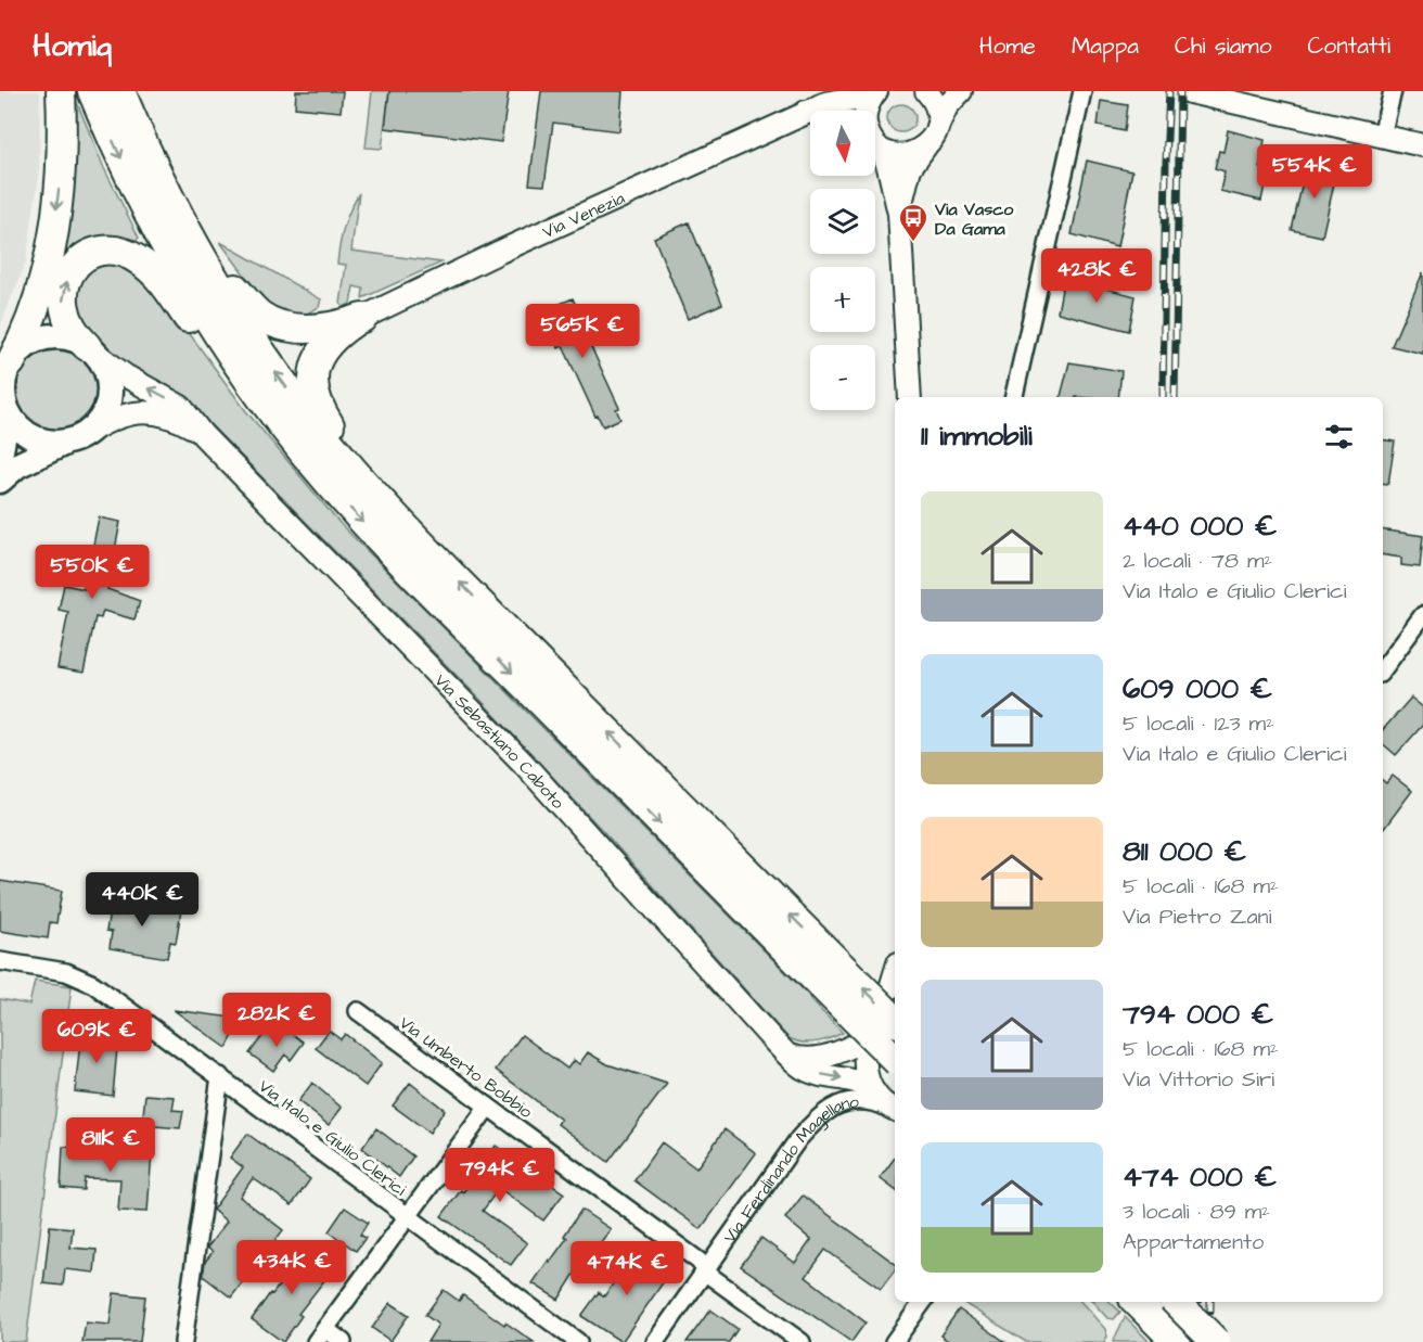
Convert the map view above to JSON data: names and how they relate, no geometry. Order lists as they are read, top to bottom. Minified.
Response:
{"streets":{"street":["Via Venezia","Via Sebastiano Caboto","Via Umberto Bobbio","Via Italo e Giulio Clerici","Via Ferdinando Magellano"]},"crossings":[["Via Sebastiano Caboto","Via Ferdinando Magellano"],["Via Umberto Bobbio","Via Ferdinando Magellano"]],"places":{"bus stop":["Via Vasco Da Gama"]},"north":"bottom","page":{"header":"Homiq","nav":["Home","Mappa","Chi siamo","Contatti"],"map_buttons":["+","−"],"price":["554K €","428K €","565K €","550K €","440K €","282K €","609K €","811K €","794K €","434K €","474K €"],"heading":"11 immobili","list":[{"name":"440 000 €","note":"2 locali · 78 m² · Via Italo e Giulio Clerici"},{"name":"609 000 €","note":"5 locali · 123 m² · Via Italo e Giulio Clerici"},{"name":"811 000 €","note":"5 locali · 168 m² · Via Pietro Zani"},{"name":"794 000 €","note":"5 locali · 168 m² · Via Vittorio Siri"},{"name":"474 000 €","note":"3 locali · 89 m² · Appartamento"}]}}
